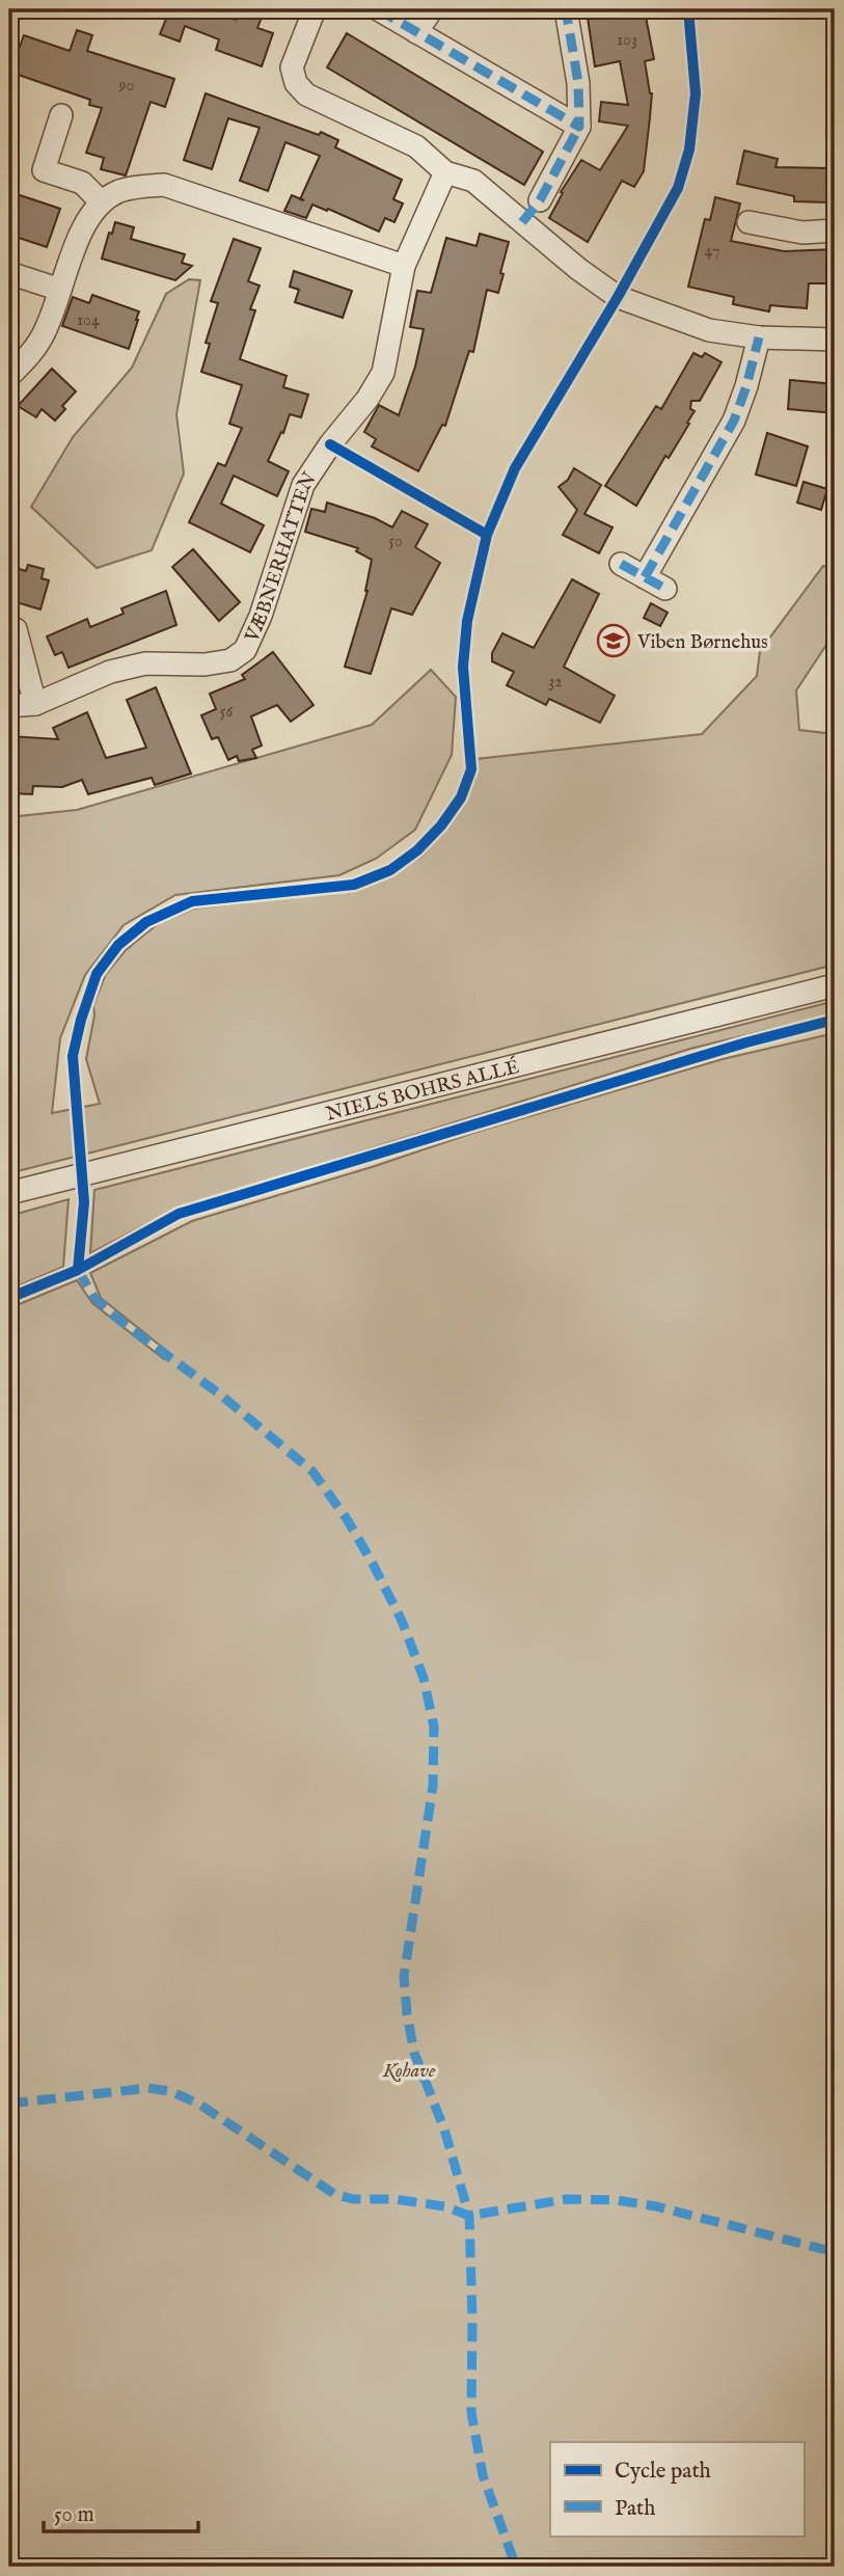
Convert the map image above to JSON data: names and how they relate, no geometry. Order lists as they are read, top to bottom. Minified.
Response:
{"streets":{"street":["VÆBNERHATTEN","NIELS BOHRS ALLÉ"]},"parks":["Kohave"],"places":{"school or university":["Viben Børnehus"]},"house_numbers":["103","90","47","104","50","32","56"],"legend":["Cycle path","Path"],"scale_bar":"50 m"}
